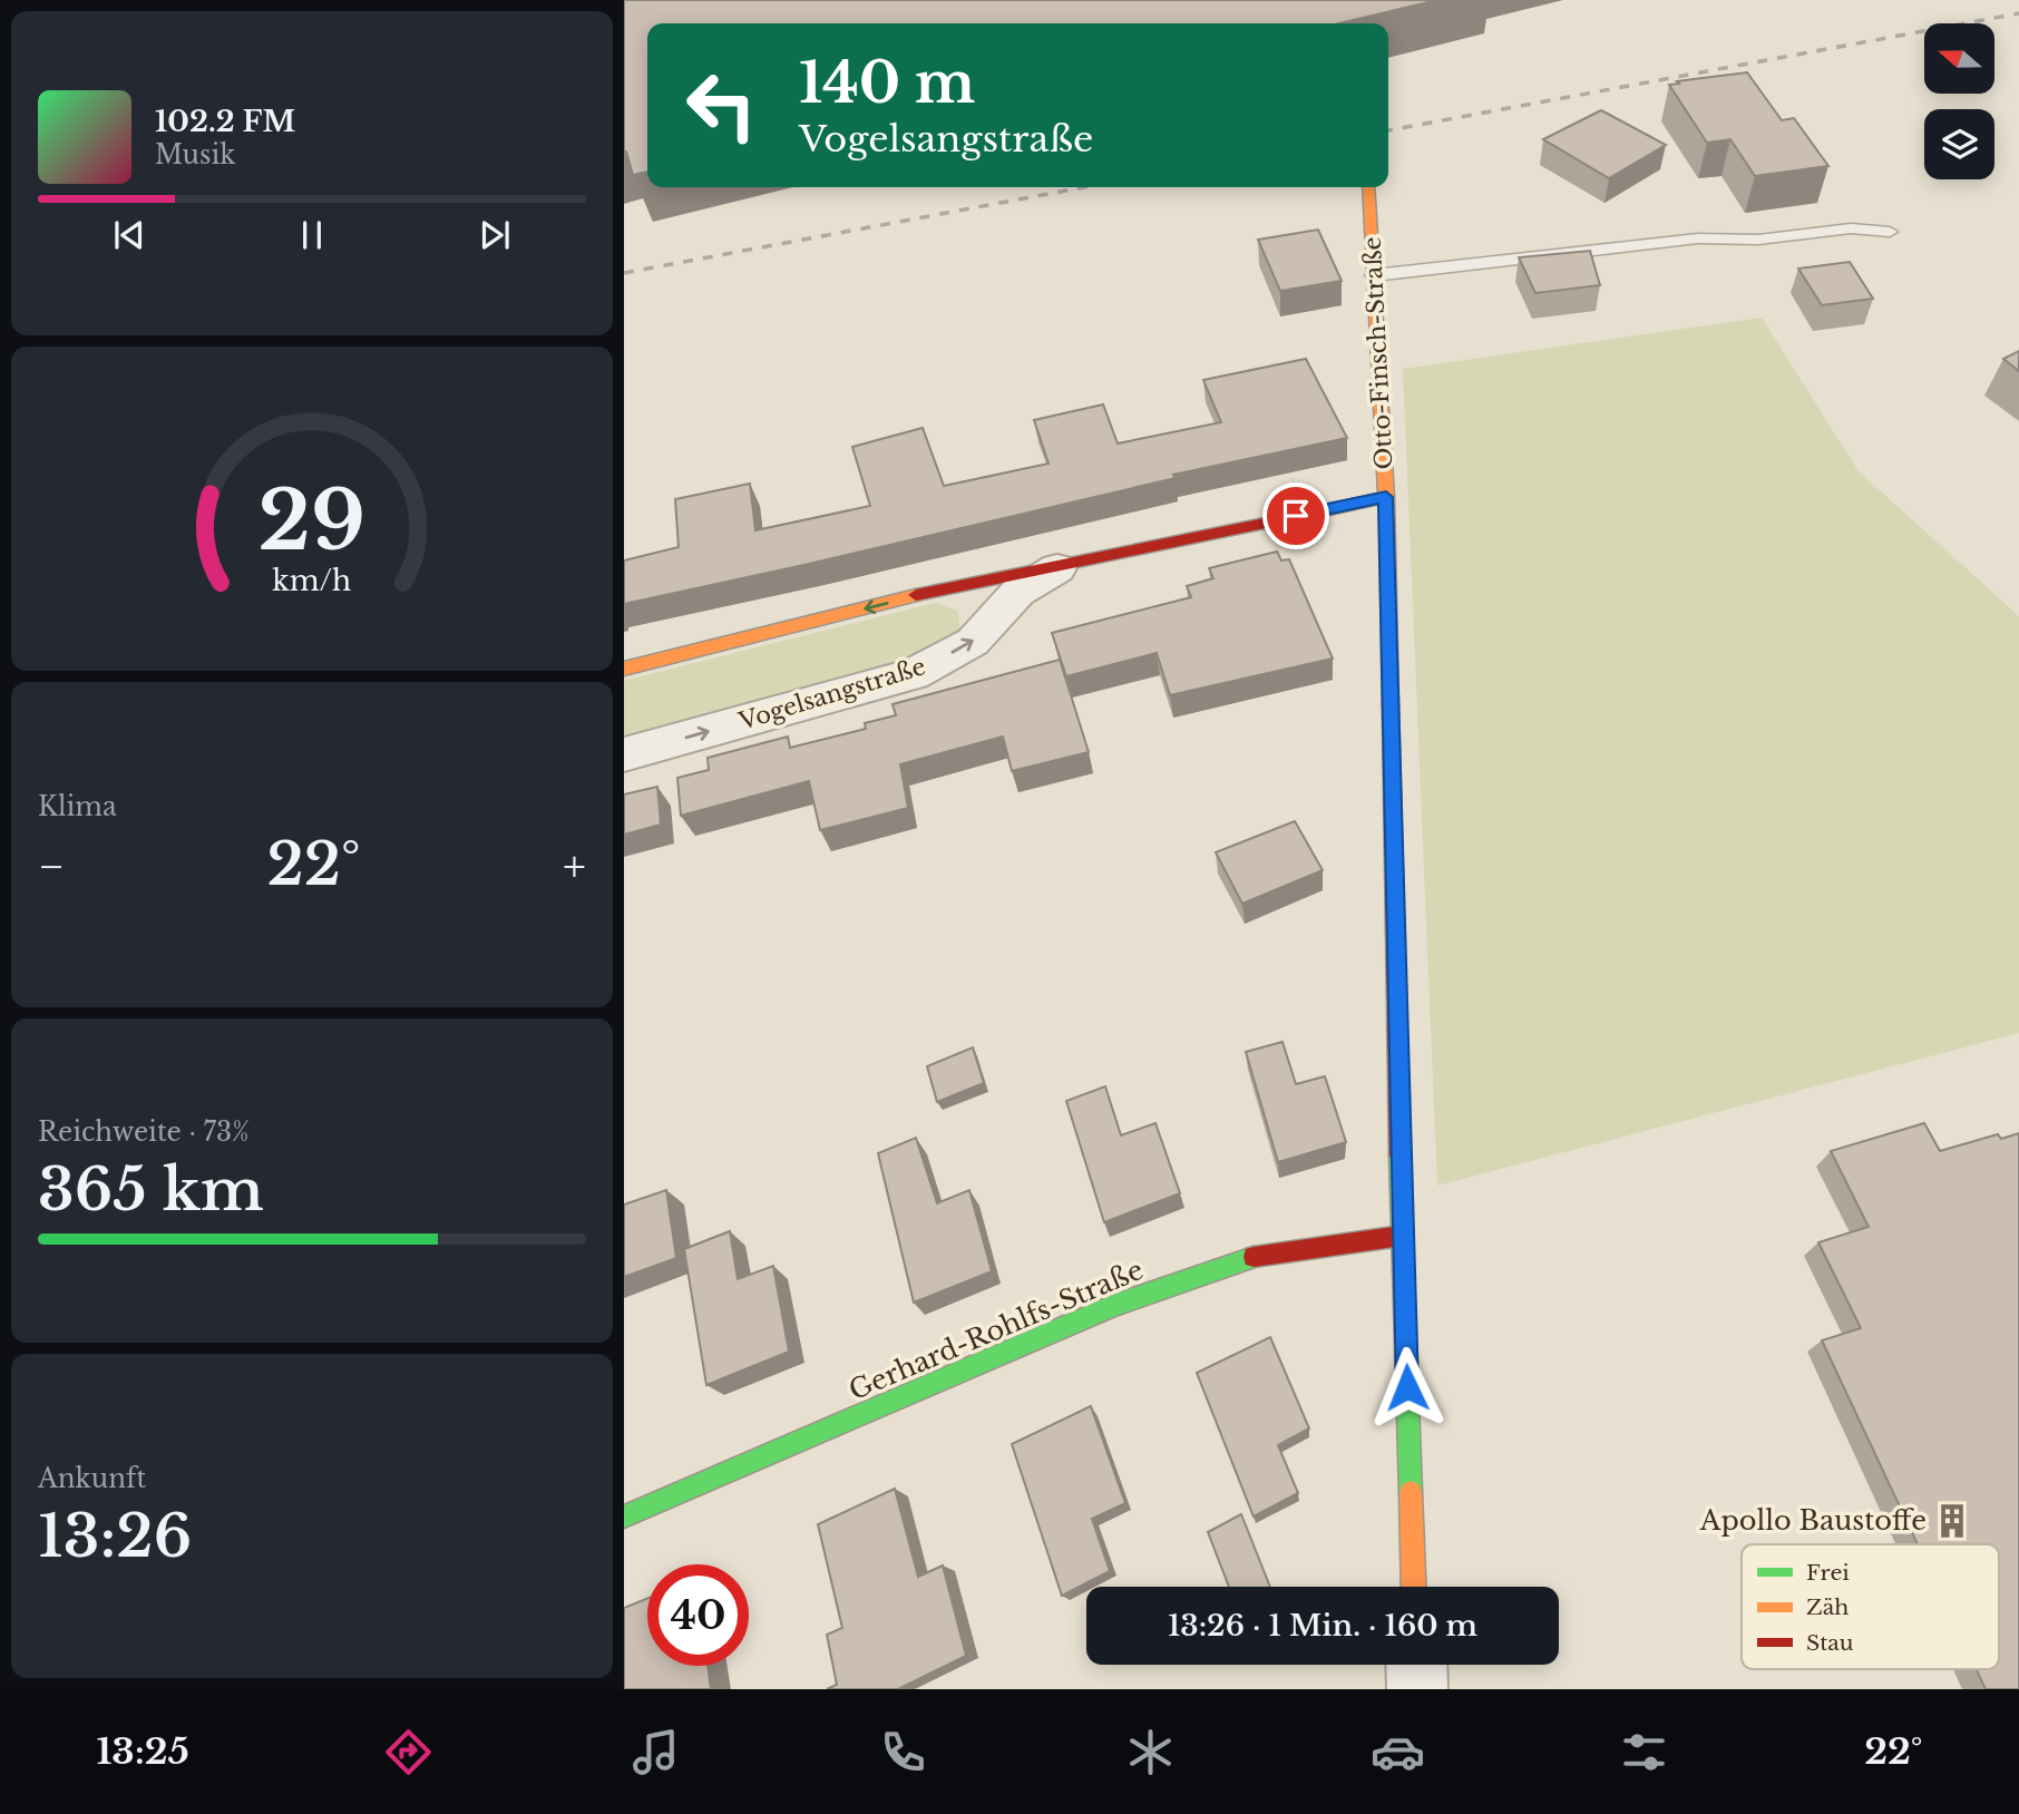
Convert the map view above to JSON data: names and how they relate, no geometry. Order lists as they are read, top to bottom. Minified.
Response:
{"streets":{"street":["Otto-Finsch-Straße","Vogelsangstraße","Gerhard-Rohlfs-Straße"]},"crossings":[["Otto-Finsch-Straße","Vogelsangstraße"],["Otto-Finsch-Straße","Gerhard-Rohlfs-Straße"]],"places":{"building":["Apollo Baustoffe"]},"legend":["Frei","Zäh","Stau"],"north":"left","page":{"turn":["140 m","Vogelsangstraße"],"song":["102.2 FM","Musik"],"tile":["Klima",["Reichweite · 73%","365 km"],["Ankunft","13:26"]],"heat":["−","22°","+"],"limit":"40","trip":"13:26 · 1 Min. · 160 m","tabs":["13:25","22°"],"gauge":["29","km/h"]}}
